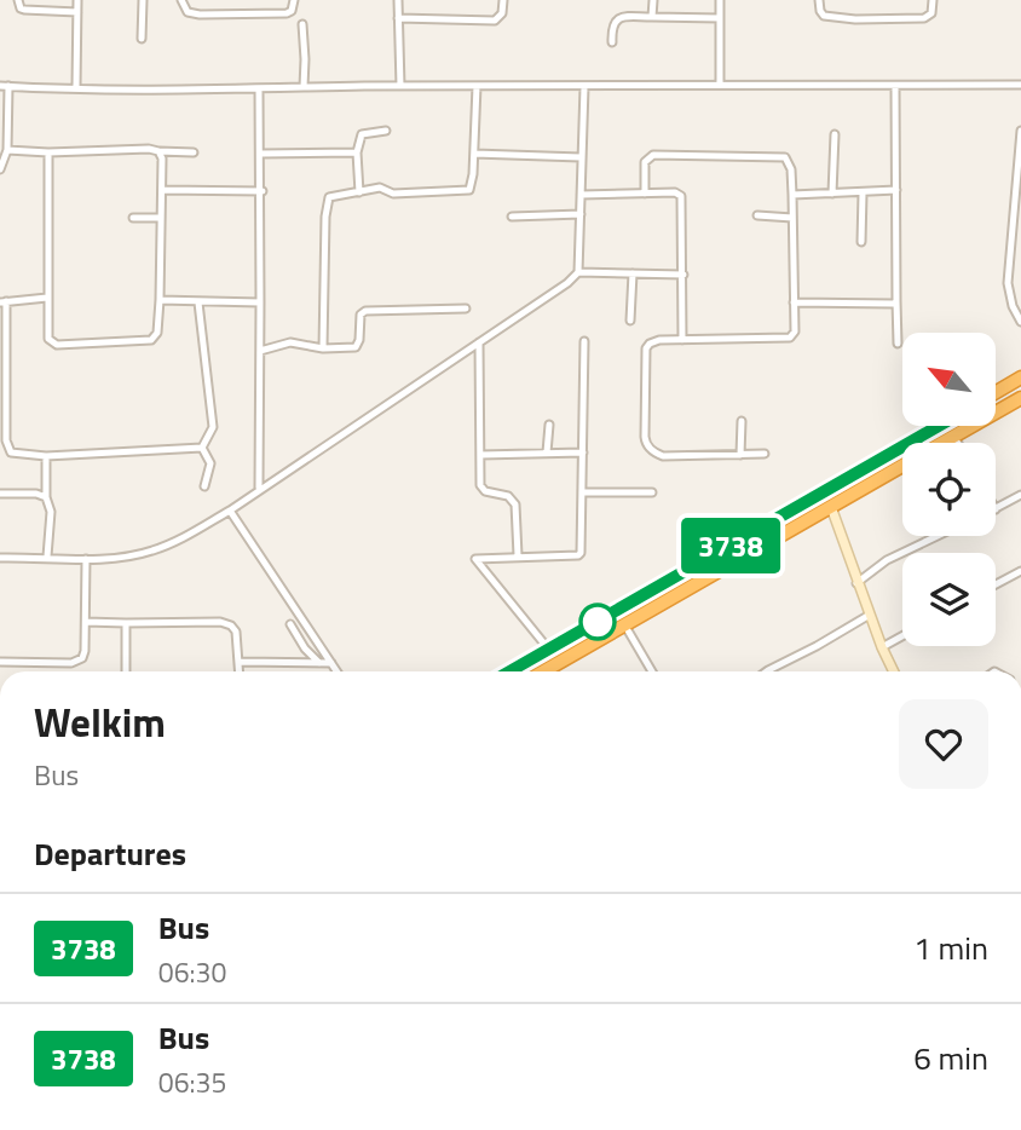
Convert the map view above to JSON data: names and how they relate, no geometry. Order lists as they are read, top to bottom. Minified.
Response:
{"lines":["bus line 3738"],"north":"top left","page":{"on_map":"3738","heading":[["Welkim","Bus"],"Departures"],"list":[{"mark":"3738","name":"Bus","note":"06:30","value":"1 min"},{"mark":"3738","name":"Bus","note":"06:35","value":"6 min"}]}}
